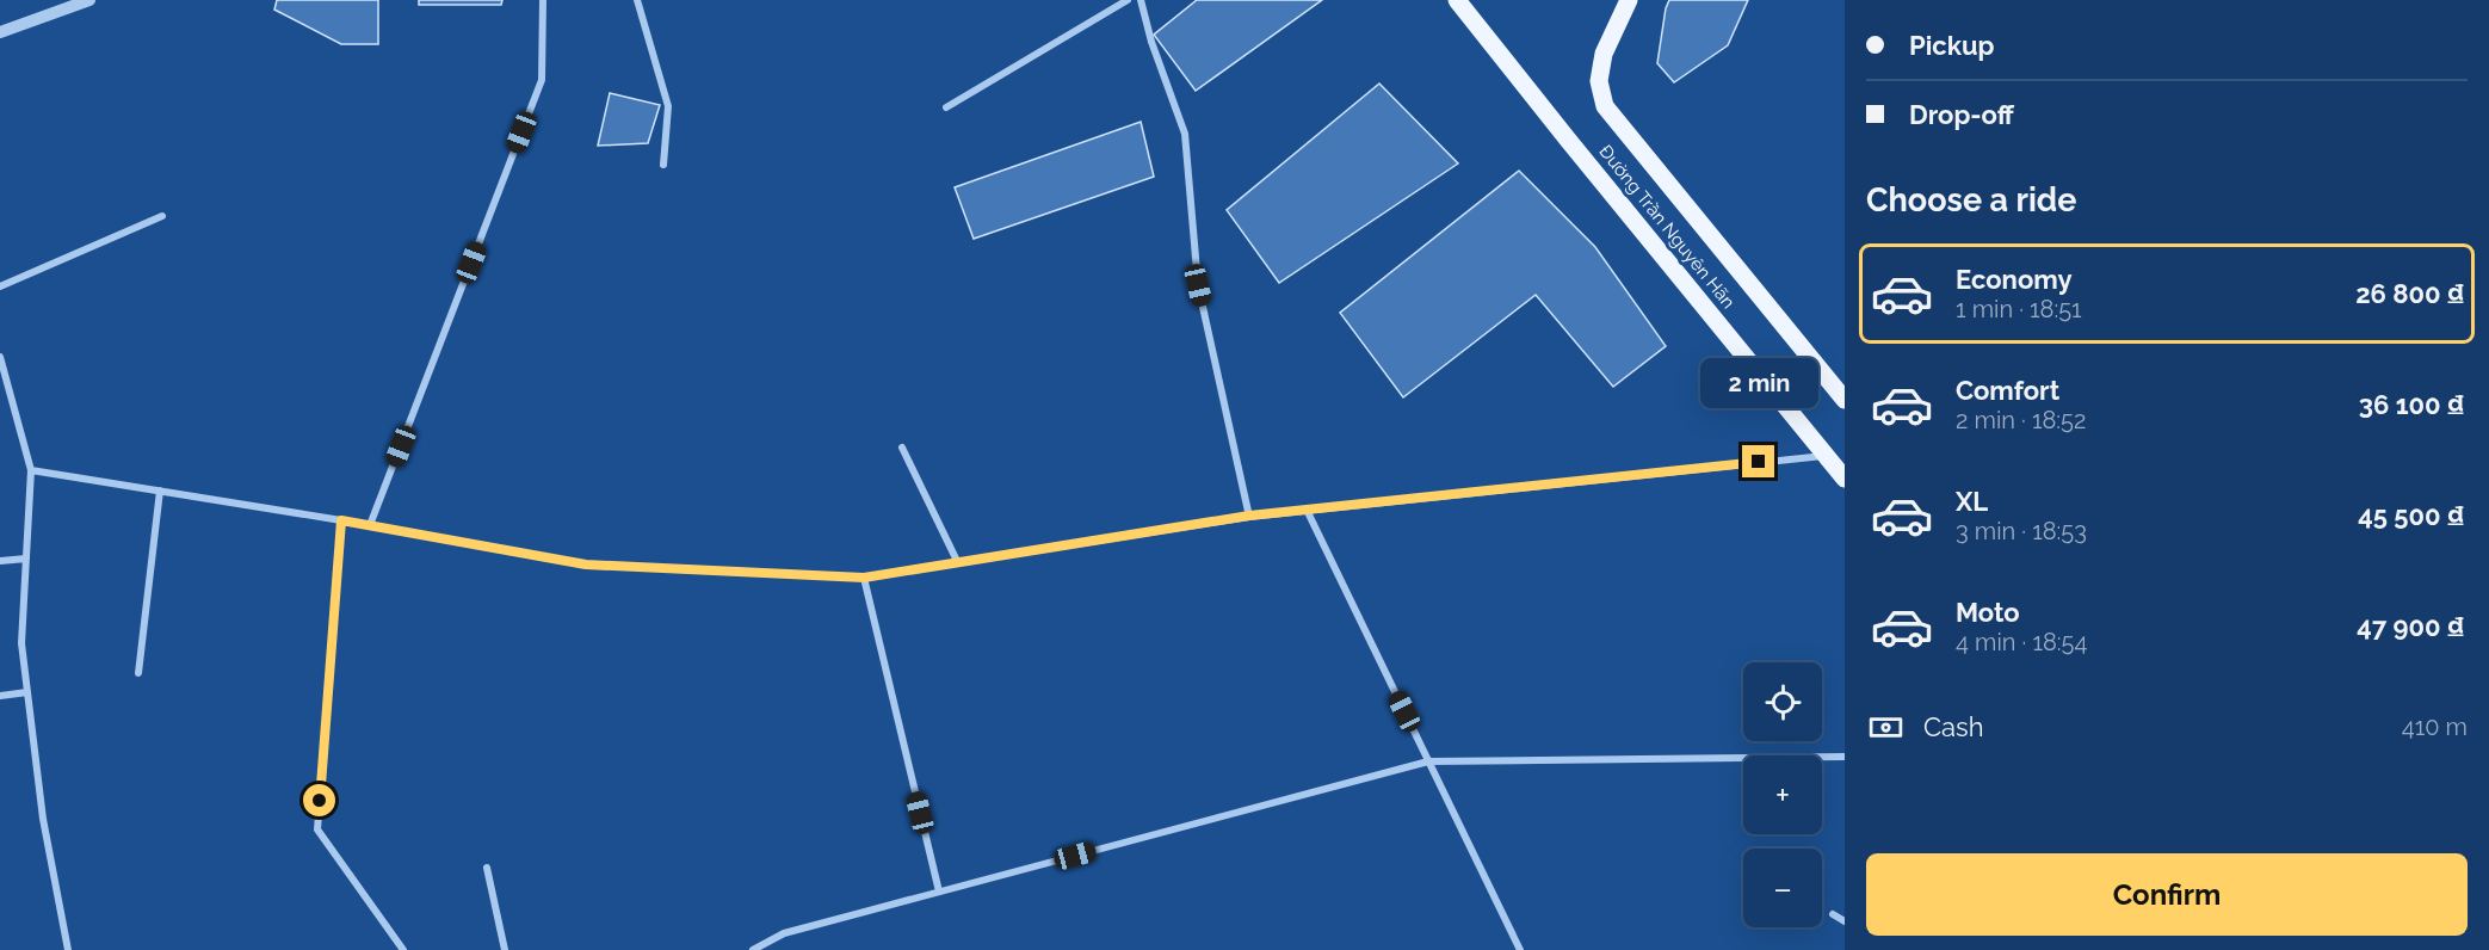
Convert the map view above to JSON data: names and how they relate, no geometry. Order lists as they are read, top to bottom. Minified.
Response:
{"streets":{"main road":["Đường Trần Nguyên Hãn"]},"page":{"banner":["Pickup","Drop-off"],"heading":"Choose a ride","list":[{"name":"Economy","note":"1 min · 18:51","value":"26 800 ₫"},{"name":"Comfort","note":"2 min · 18:52","value":"36 100 ₫"},{"name":"XL","note":"3 min · 18:53","value":"45 500 ₫"},{"name":"Moto","note":"4 min · 18:54","value":"47 900 ₫"}],"bubble":"2 min","map_buttons":["+","−"],"pay":["Cash","410 m"],"buttons":"Confirm"}}
